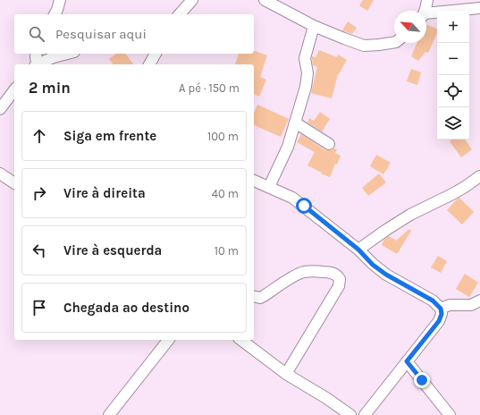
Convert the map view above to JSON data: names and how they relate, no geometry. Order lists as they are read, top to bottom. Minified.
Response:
{"north":"top left","page":{"map_buttons":["+","−"],"search":"Pesquisar aqui","heading":["2 min","A pé · 150 m"],"list":[["Siga em frente","100 m"],["Vire à direita","40 m"],["Vire à esquerda","10 m"],"Chegada ao destino"]}}
